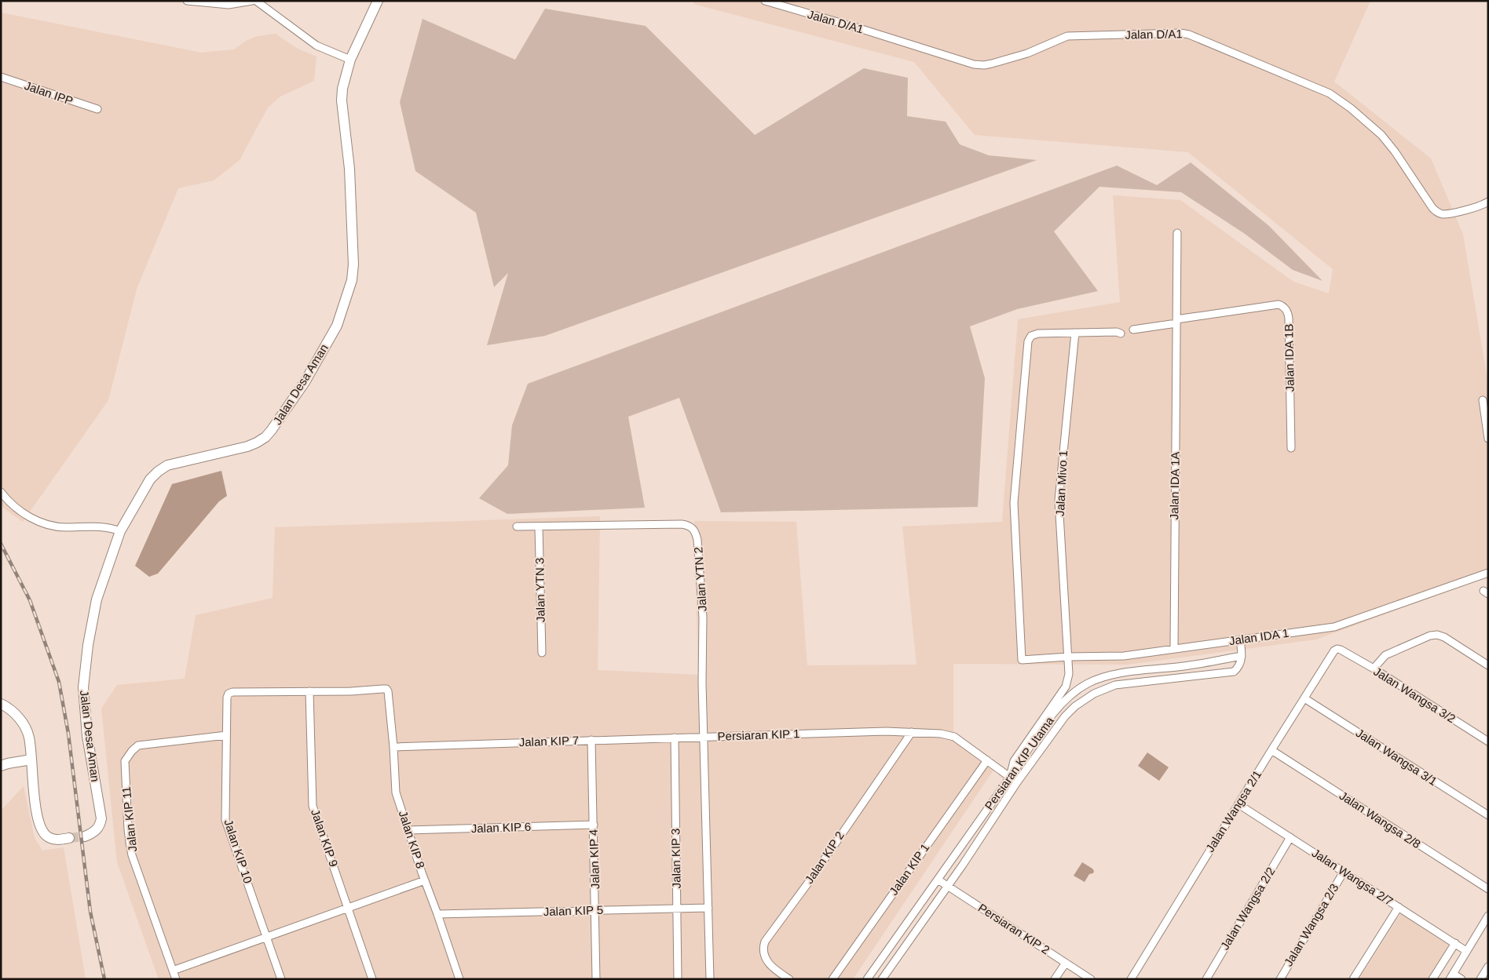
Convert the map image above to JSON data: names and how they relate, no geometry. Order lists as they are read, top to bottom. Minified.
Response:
{"streets":{"street":["Jalan D/A1","Jalan IPP","Jalan IDA 1B","Jalan Desa Aman","Jalan Mivo 1","Jalan IDA 1A","Jalan YTN 2","Jalan YTN 3","Jalan IDA 1","Jalan Wangsa 3/2","Persiaran KIP 1","Jalan KIP 7","Jalan Wangsa 3/1","Persiaran KIP Utama","Jalan Wangsa 2/1","Jalan KIP 11","Jalan Wangsa 2/8","Jalan KIP 6","Jalan KIP 9","Jalan KIP 8","Jalan KIP 10","Jalan KIP 2","Jalan KIP 3","Jalan KIP 4","Jalan KIP 1","Jalan Wangsa 2/7","Jalan Wangsa 2/2","Jalan KIP 5","Jalan Wangsa 2/3","Persiaran KIP 2"]},"crossings":[["Jalan IDA 1B","Jalan IDA 1A"],["Jalan Mivo 1","Jalan IDA 1"],["Jalan Mivo 1","Persiaran KIP 1"],["Jalan Mivo 1","Persiaran KIP Utama"],["Jalan IDA 1A","Jalan IDA 1"],["Jalan YTN 2","Jalan YTN 3"],["Jalan YTN 2","Persiaran KIP 1"],["Jalan YTN 2","Jalan KIP 7"],["Jalan Wangsa 3/2","Jalan Wangsa 2/1"],["Persiaran KIP 1","Jalan KIP 7"],["Persiaran KIP 1","Persiaran KIP Utama"],["Persiaran KIP 1","Jalan KIP 2"],["Persiaran KIP 1","Jalan KIP 1"],["Persiaran KIP 1","Jalan KIP 5"],["Jalan KIP 7","Jalan KIP 8"],["Jalan KIP 7","Jalan KIP 3"],["Jalan KIP 7","Jalan KIP 4"],["Jalan Wangsa 3/1","Jalan Wangsa 2/1"],["Persiaran KIP Utama","Persiaran KIP 2"],["Jalan Wangsa 2/1","Jalan Wangsa 2/8"],["Jalan Wangsa 2/1","Jalan Wangsa 2/7"],["Jalan KIP 11","Jalan KIP 10"],["Jalan KIP 6","Jalan KIP 8"],["Jalan KIP 6","Jalan KIP 4"],["Jalan KIP 9","Jalan KIP 8"],["Jalan KIP 9","Jalan KIP 10"],["Jalan KIP 8","Jalan KIP 10"],["Jalan KIP 8","Jalan KIP 5"],["Jalan KIP 3","Jalan KIP 5"],["Jalan KIP 4","Jalan KIP 5"],["Jalan Wangsa 2/7","Jalan Wangsa 2/2"],["Jalan Wangsa 2/7","Jalan Wangsa 2/3"]]}
